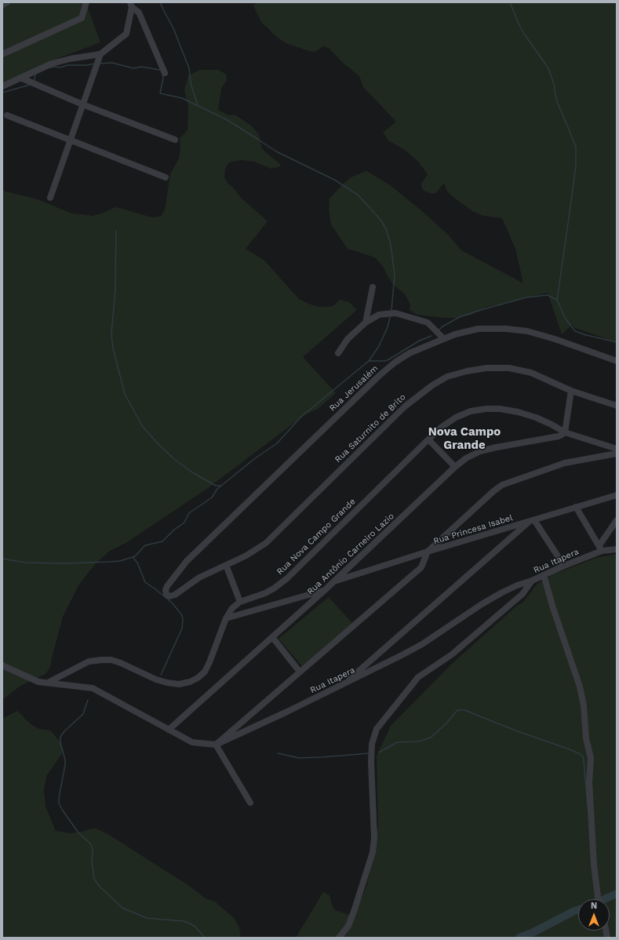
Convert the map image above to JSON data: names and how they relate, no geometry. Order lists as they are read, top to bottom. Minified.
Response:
{"streets":{"street":["Rua Jerusalém","Rua Saturnito de Brito","Rua Princesa Isabel","Rua Nova Campo Grande","Rua Antônio Carneiro Lazio","Rua Itapera"]},"crossings":[["Rua Jerusalém","Rua Saturnito de Brito"],["Rua Princesa Isabel","Rua Antônio Carneiro Lazio"],["Rua Nova Campo Grande","Rua Antônio Carneiro Lazio"]],"districts":["Nova Campo Grande"],"north":"top"}
